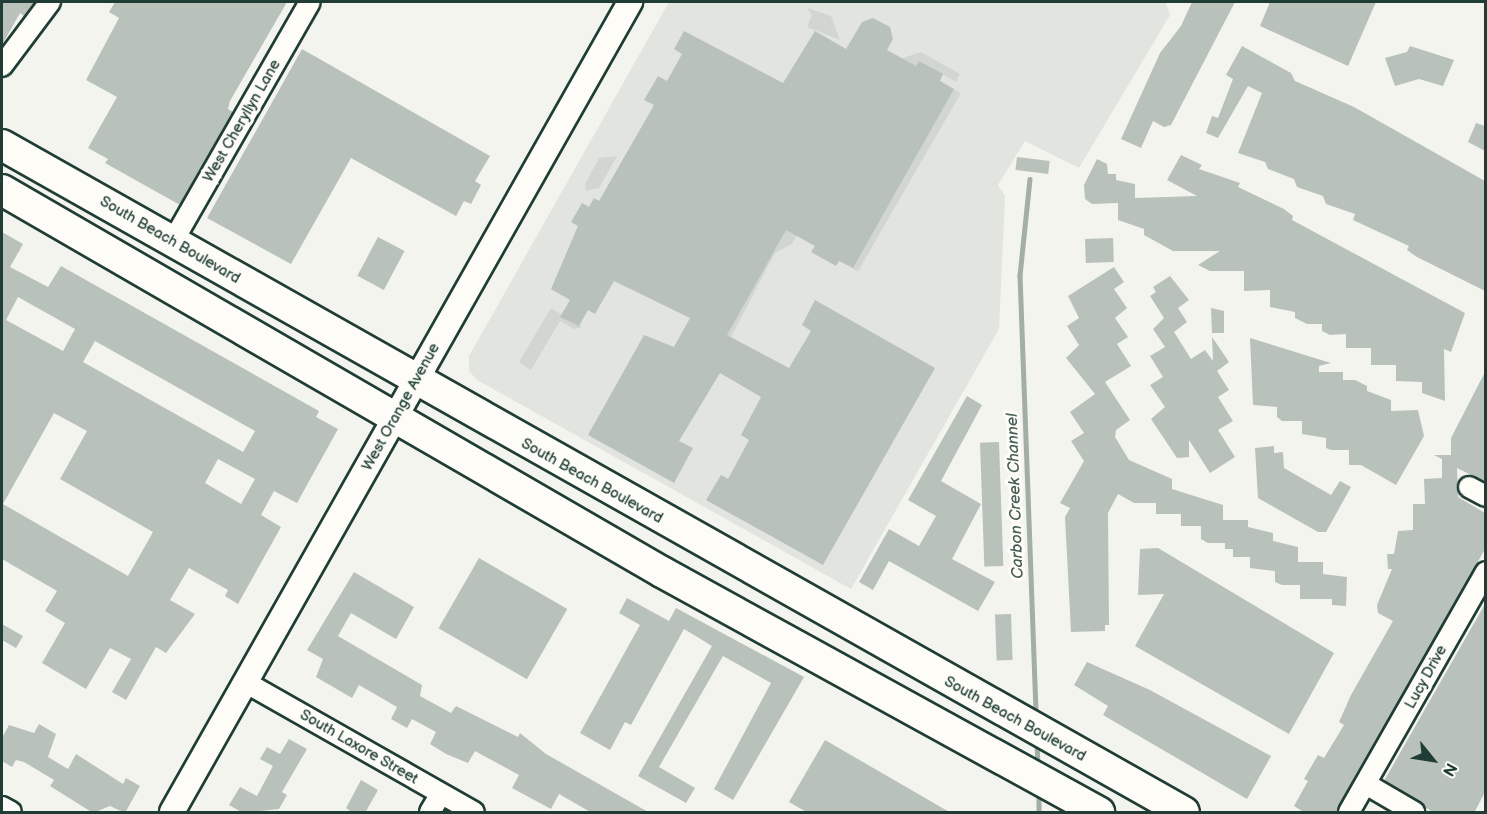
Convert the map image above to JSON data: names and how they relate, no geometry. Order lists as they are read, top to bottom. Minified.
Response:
{"streets":{"main road":["South Beach Boulevard"],"street":["West Cheryllyn Lane","West Orange Avenue","Lucy Drive","South Laxore Street"]},"crossings":[["West Cheryllyn Lane","South Beach Boulevard"],["South Beach Boulevard","West Orange Avenue"],["West Orange Avenue","South Laxore Street"]],"water":["Carbon Creek Channel"],"north":"bottom right"}
